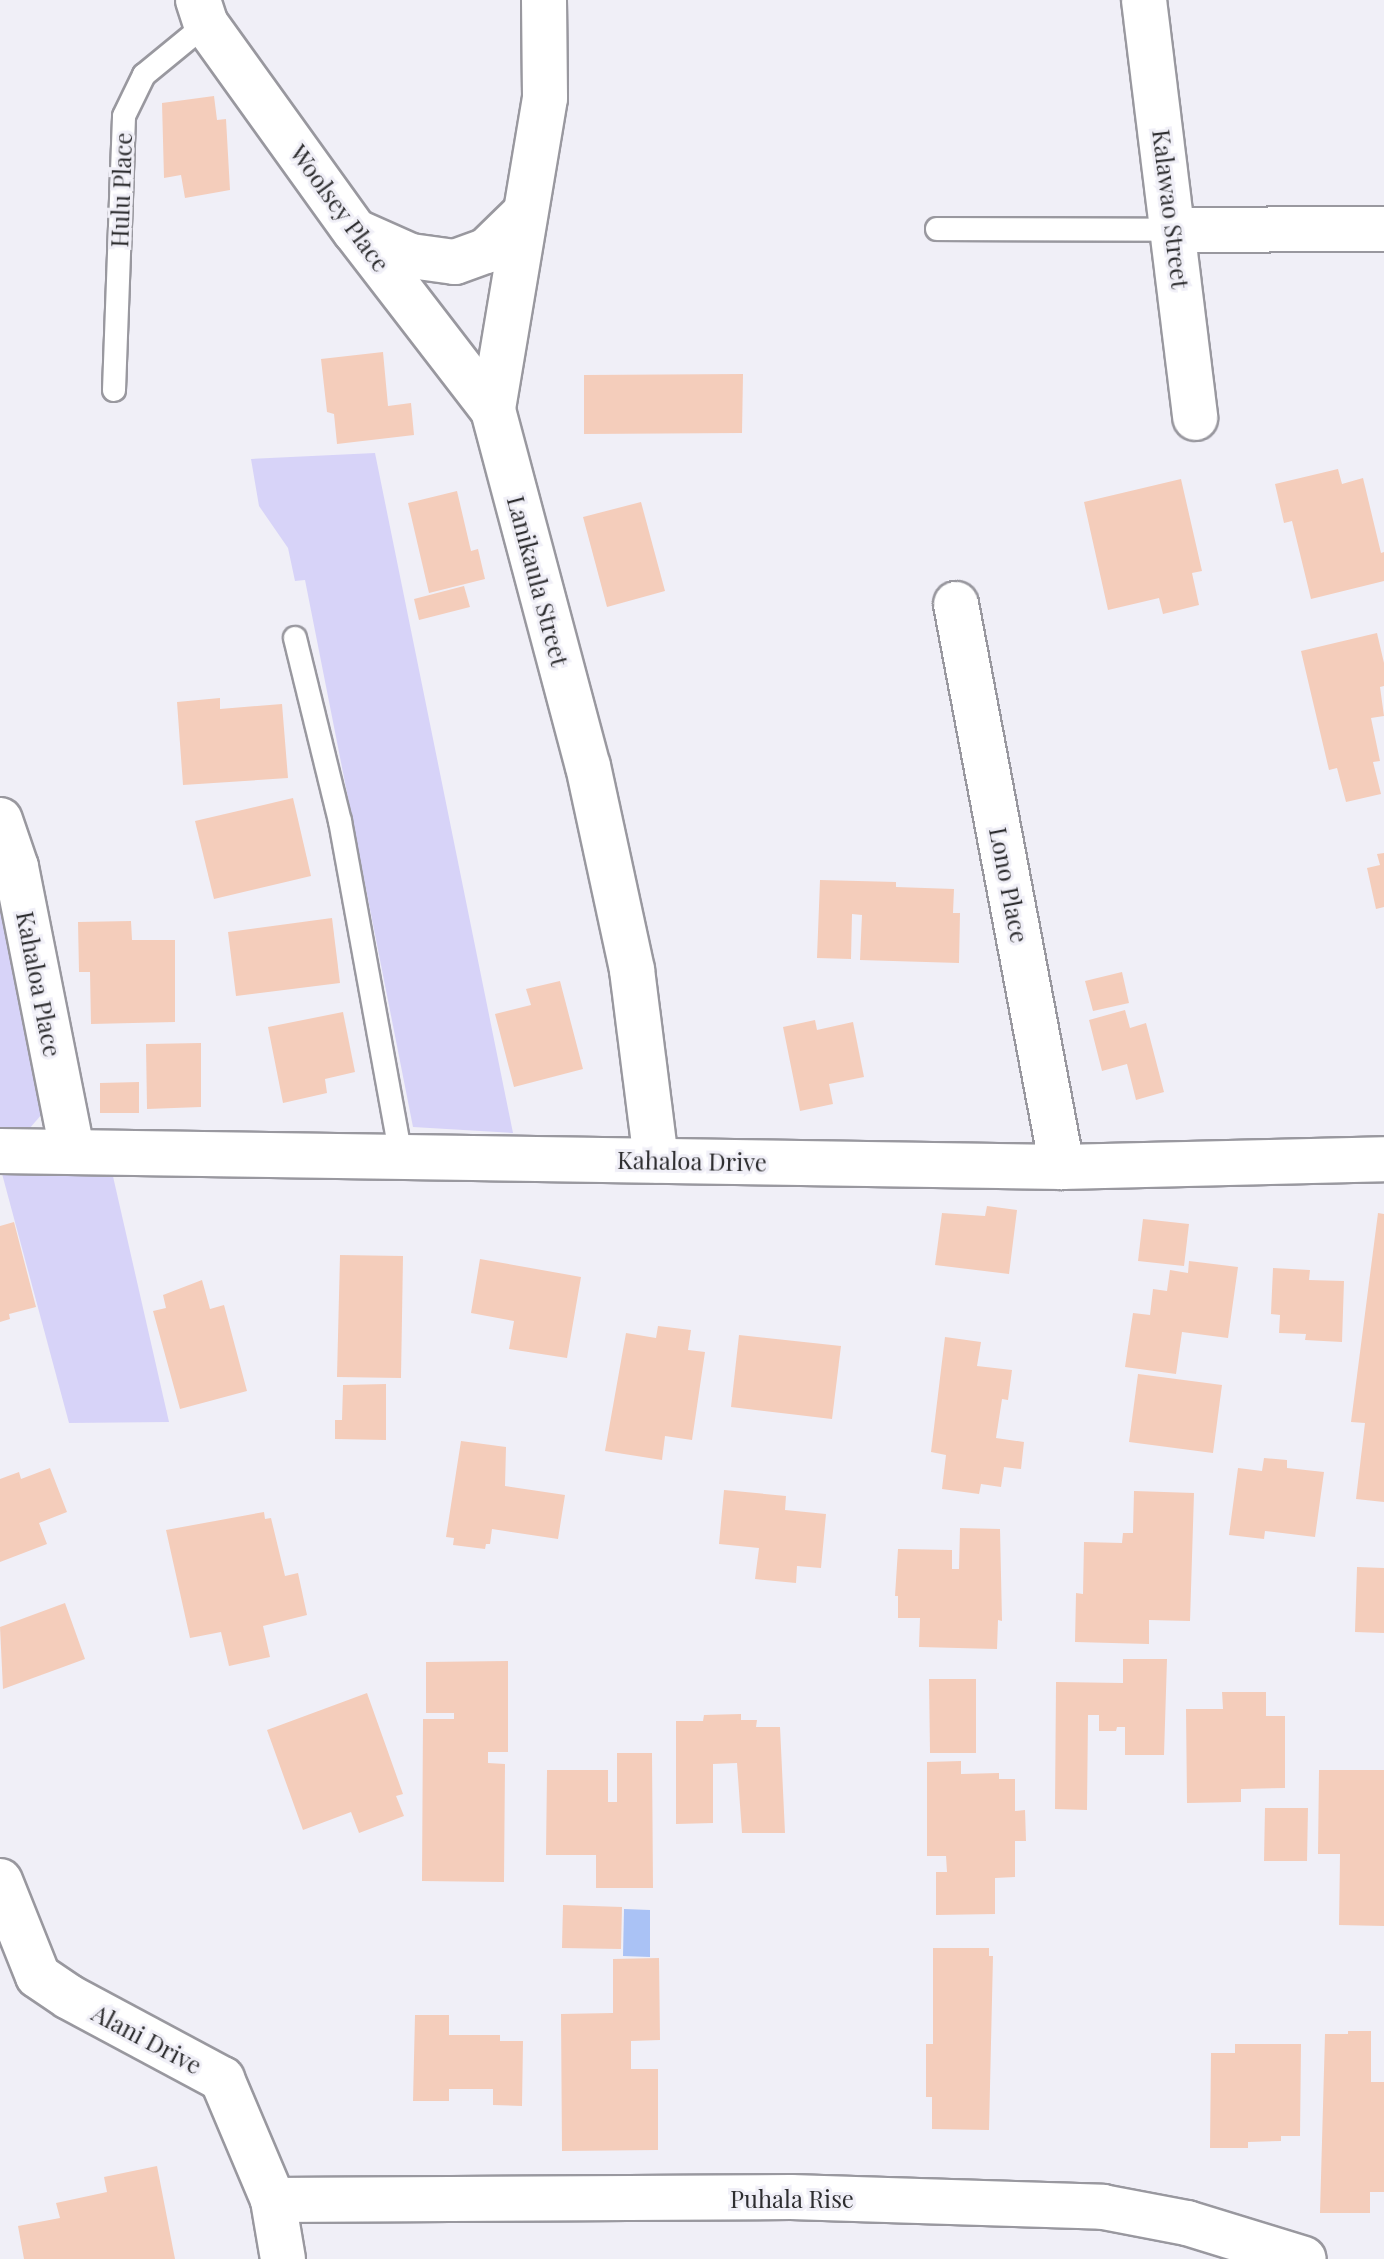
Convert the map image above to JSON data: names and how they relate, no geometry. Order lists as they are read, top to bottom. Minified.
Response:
{"streets":{"street":["Woolsey Place","Kalawao Street","Lanikaula Street","Lono Place","Kahaloa Place","Kahaloa Drive","Alani Drive","Puhala Rise"],"lane":["Hulu Place"]},"crossings":[["Hulu Place","Woolsey Place"],["Woolsey Place","Lanikaula Street"],["Lanikaula Street","Kahaloa Drive"],["Lono Place","Kahaloa Drive"],["Kahaloa Place","Kahaloa Drive"],["Alani Drive","Puhala Rise"]]}
